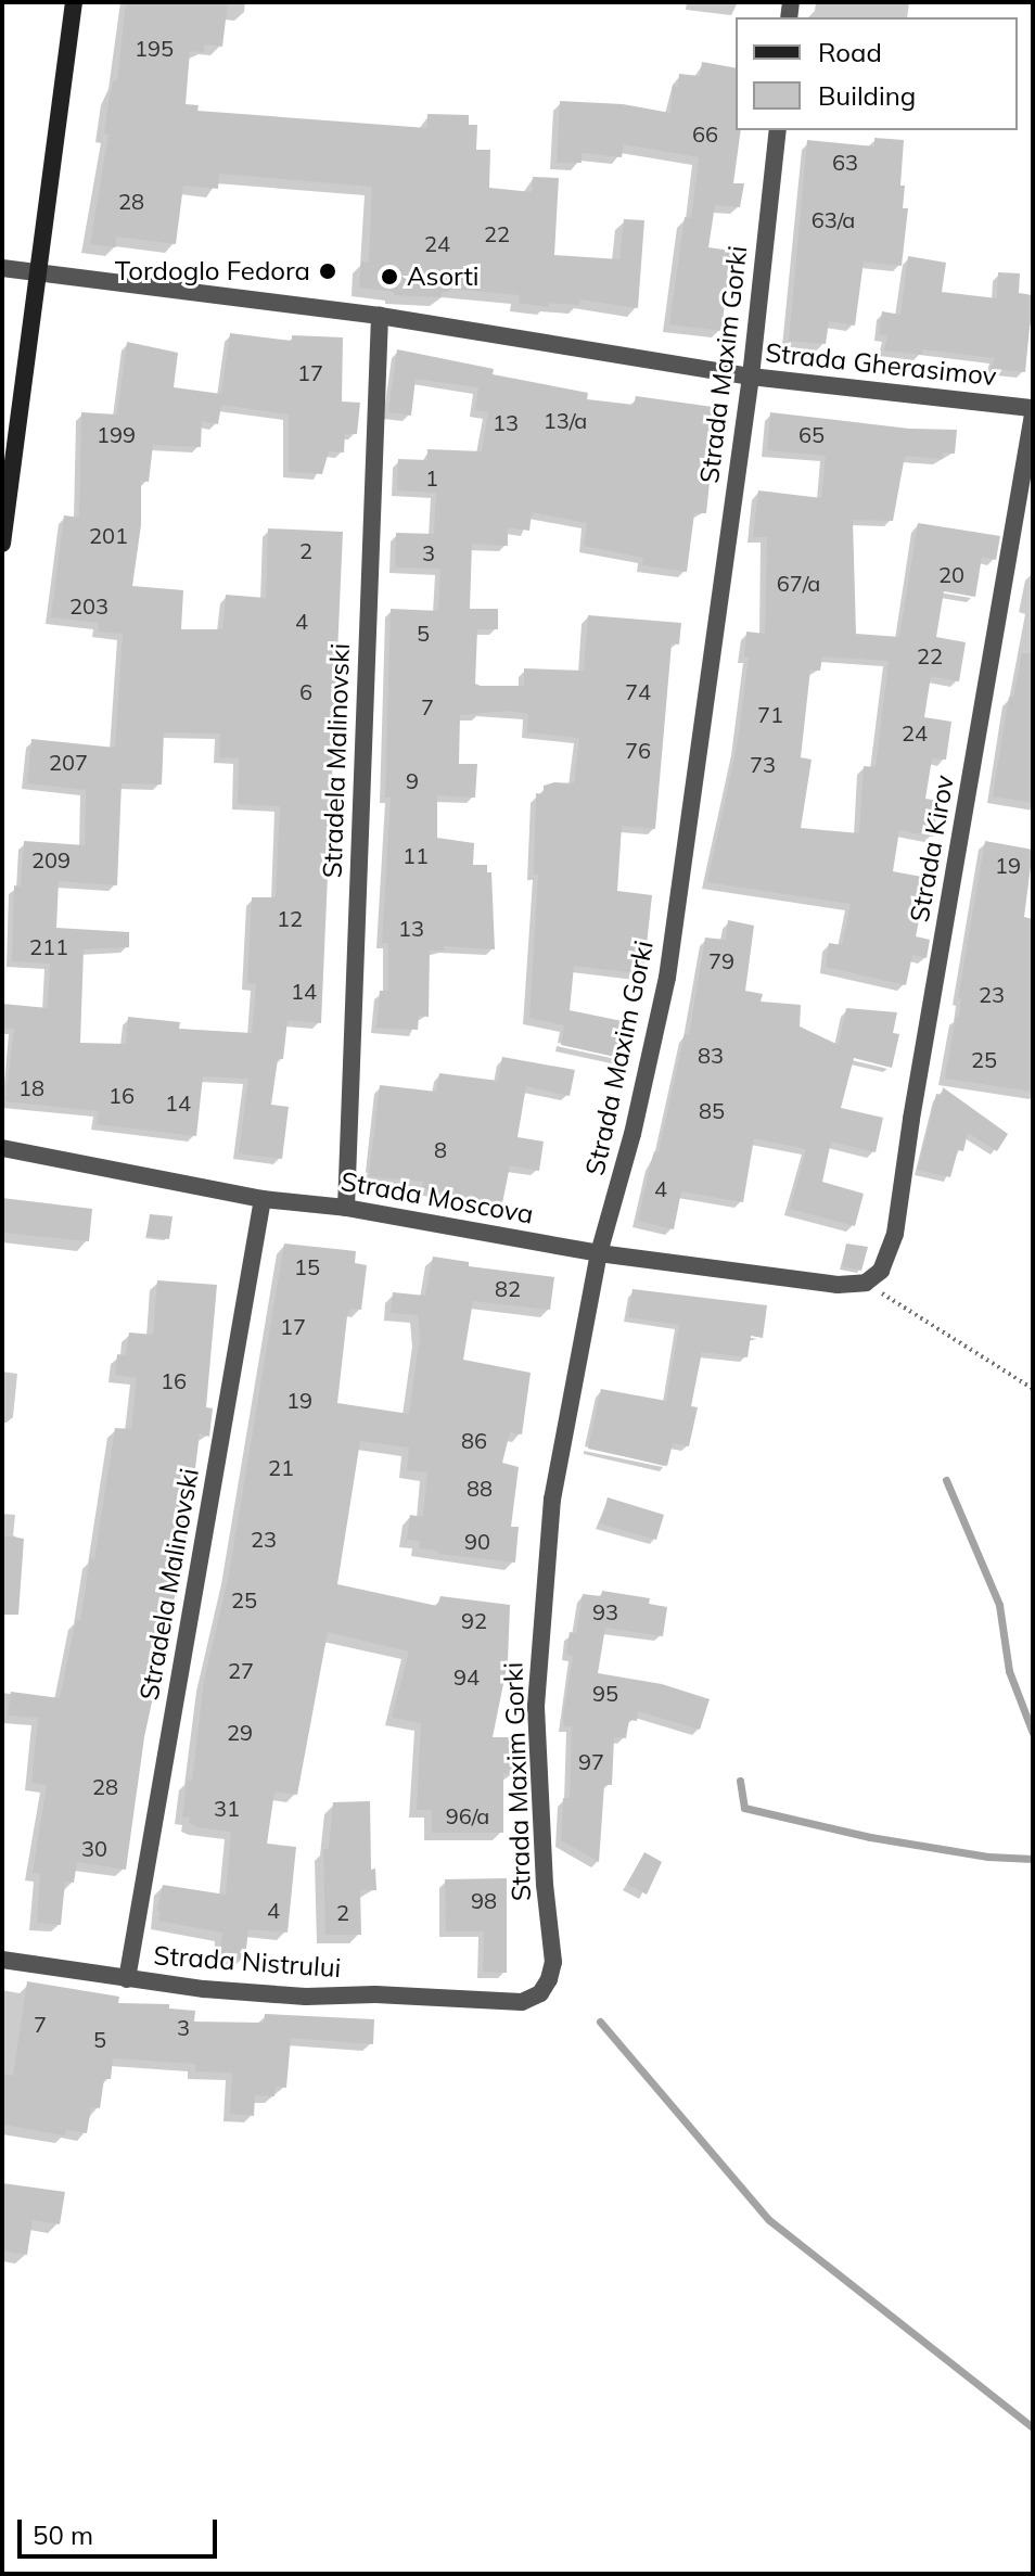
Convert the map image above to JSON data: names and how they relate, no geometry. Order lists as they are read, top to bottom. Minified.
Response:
{"streets":{"street":["Strada Maxim Gorki","Strada Gherasimov","Stradela Malinovski","Strada Kirov","Strada Moscova","Strada Nistrului"]},"crossings":[["Strada Maxim Gorki","Strada Gherasimov"],["Strada Maxim Gorki","Strada Moscova"],["Strada Maxim Gorki","Strada Nistrului"],["Strada Gherasimov","Stradela Malinovski"],["Strada Gherasimov","Strada Kirov"],["Stradela Malinovski","Strada Moscova"],["Stradela Malinovski","Strada Nistrului"],["Strada Kirov","Strada Moscova"]],"places":["Tordoglo Fedora","Asorti"],"house_numbers":["195","66","63","28","63/a","22","24","17","13/a","13","199","65","1","201","2","3","20","67/a","203","4","5","22","6","74","7","71","24","76","207","73","9","11","209","19","12","13","211","79","14","23","83","25","18","16","14","85","8","4","15","82","17","16","19","86","21","88","23","90","25","93","92","27","94","95","29","97","28","31","96/a","30","98","4","2","7","3","5"],"legend":["Road","Building"],"scale_bar":"50 m"}
